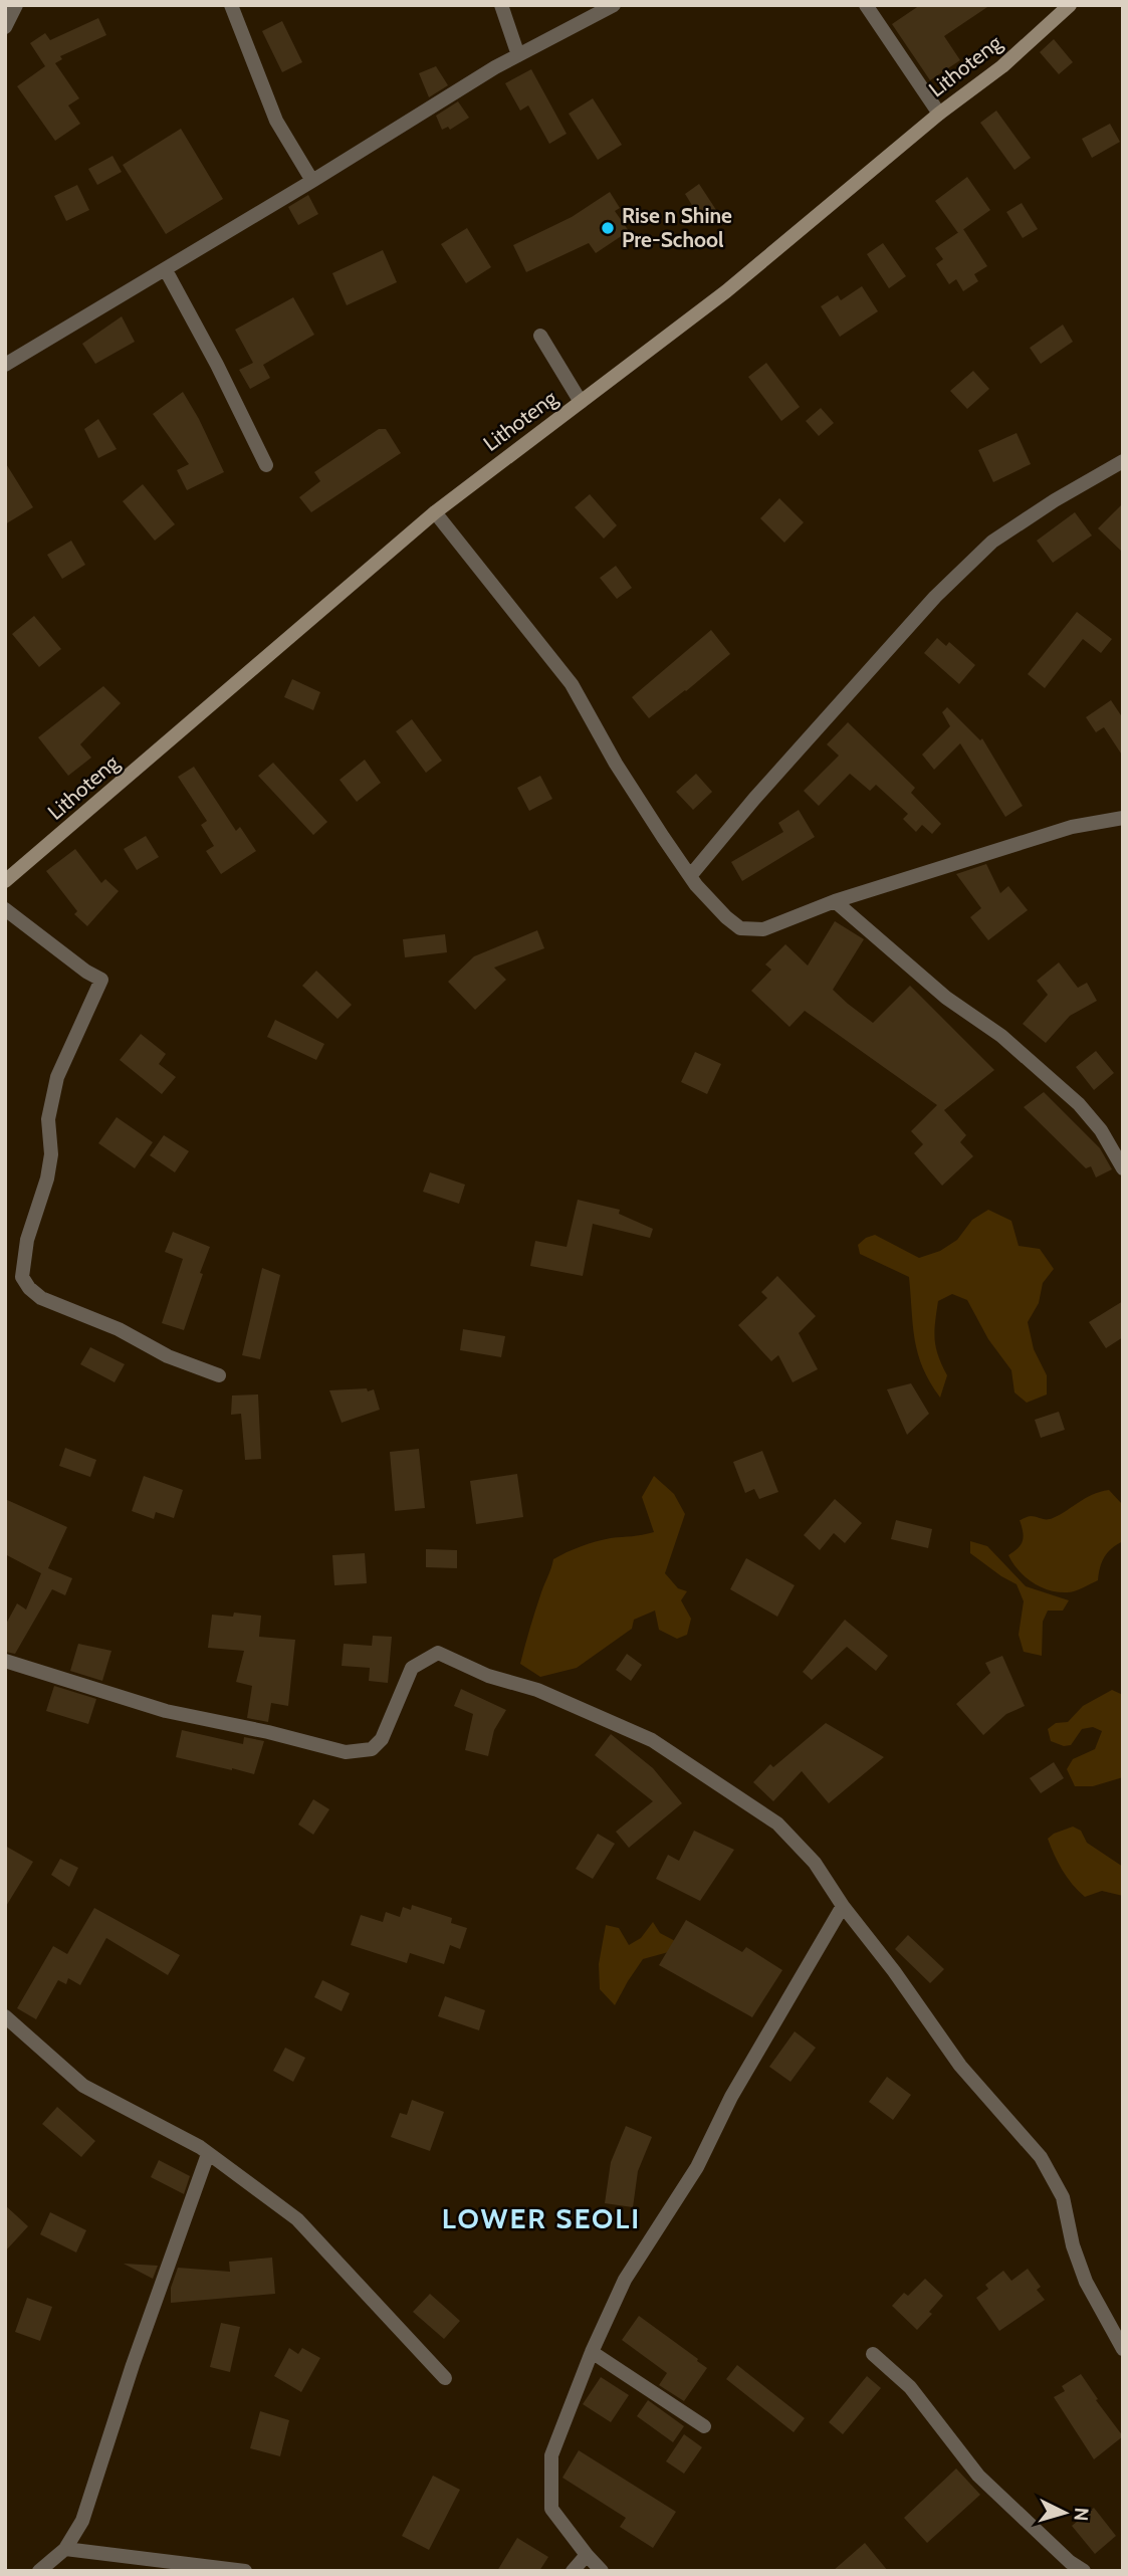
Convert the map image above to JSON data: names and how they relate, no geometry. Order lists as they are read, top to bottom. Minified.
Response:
{"streets":{"main road":["Lithoteng"]},"districts":["LOWER SEOLI"],"places":["Rise n Shine Pre-School"],"north":"right"}
